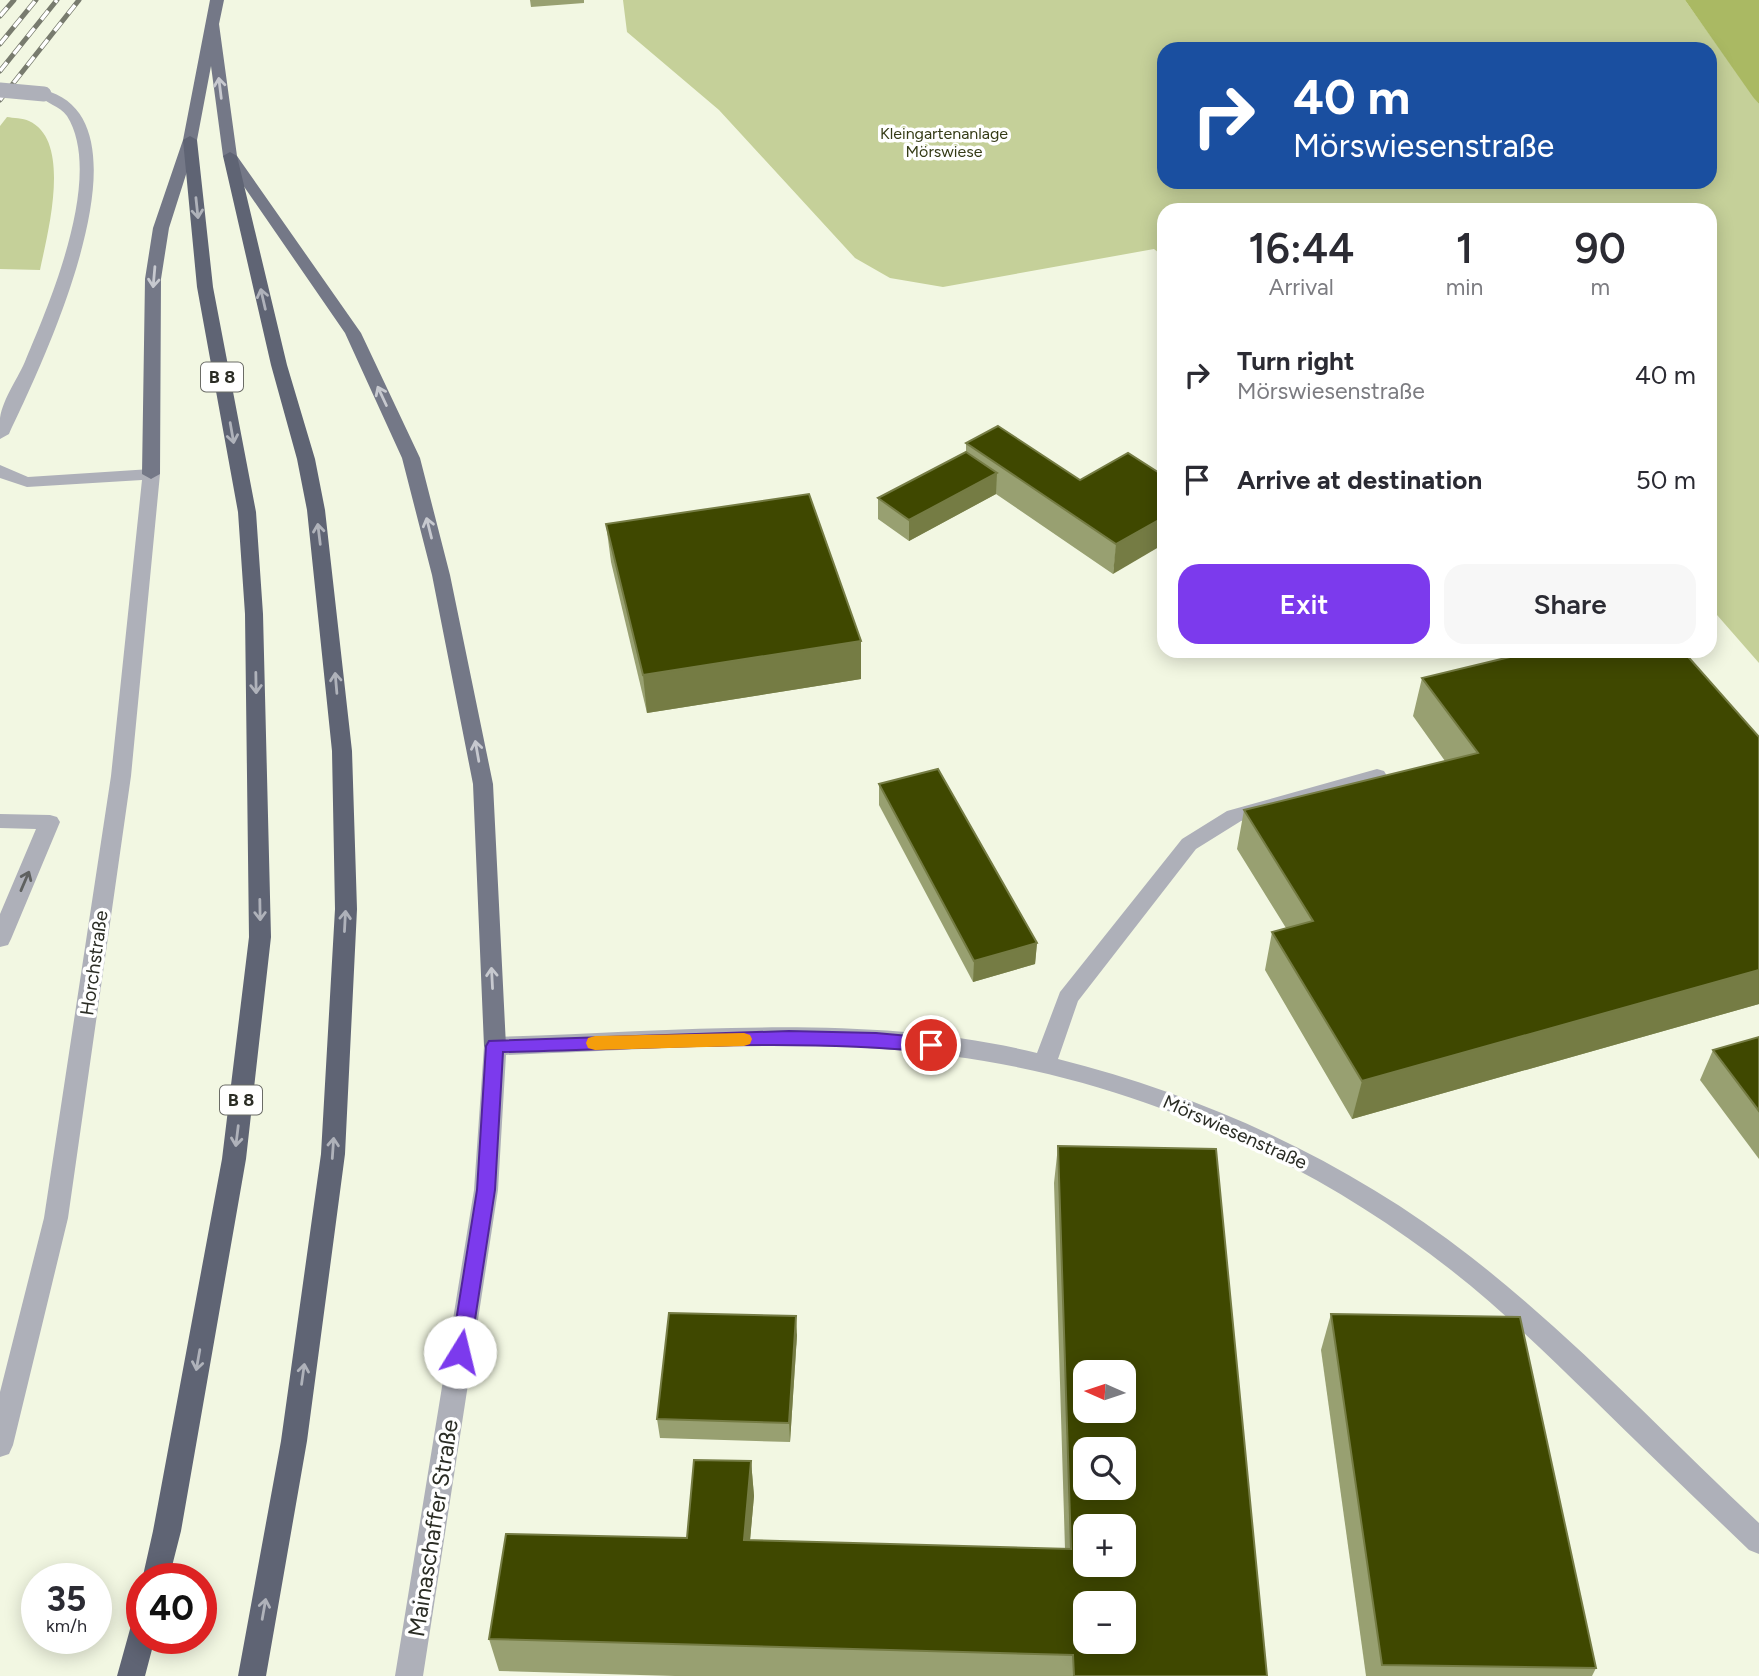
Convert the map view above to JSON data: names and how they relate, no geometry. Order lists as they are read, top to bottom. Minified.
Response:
{"streets":{"highway":["B 8"],"street":["Horchstraße","Mörswiesenstraße","Mainaschaffer Straße"]},"crossings":[["Mörswiesenstraße","Mainaschaffer Straße"]],"parks":["Kleingartenanlage Mörswiese"],"north":"left","page":{"turn":["40 m","Mörswiesenstraße"],"eta":["16:44","Arrival","1","min","90","m"],"list":[{"name":"Turn right","note":"Mörswiesenstraße","value":"40 m"},{"name":"Arrive at destination","value":"50 m"}],"buttons":["Exit","Share"],"map_buttons":["+","−"],"speed":"35 km/h","limit":"40"}}
